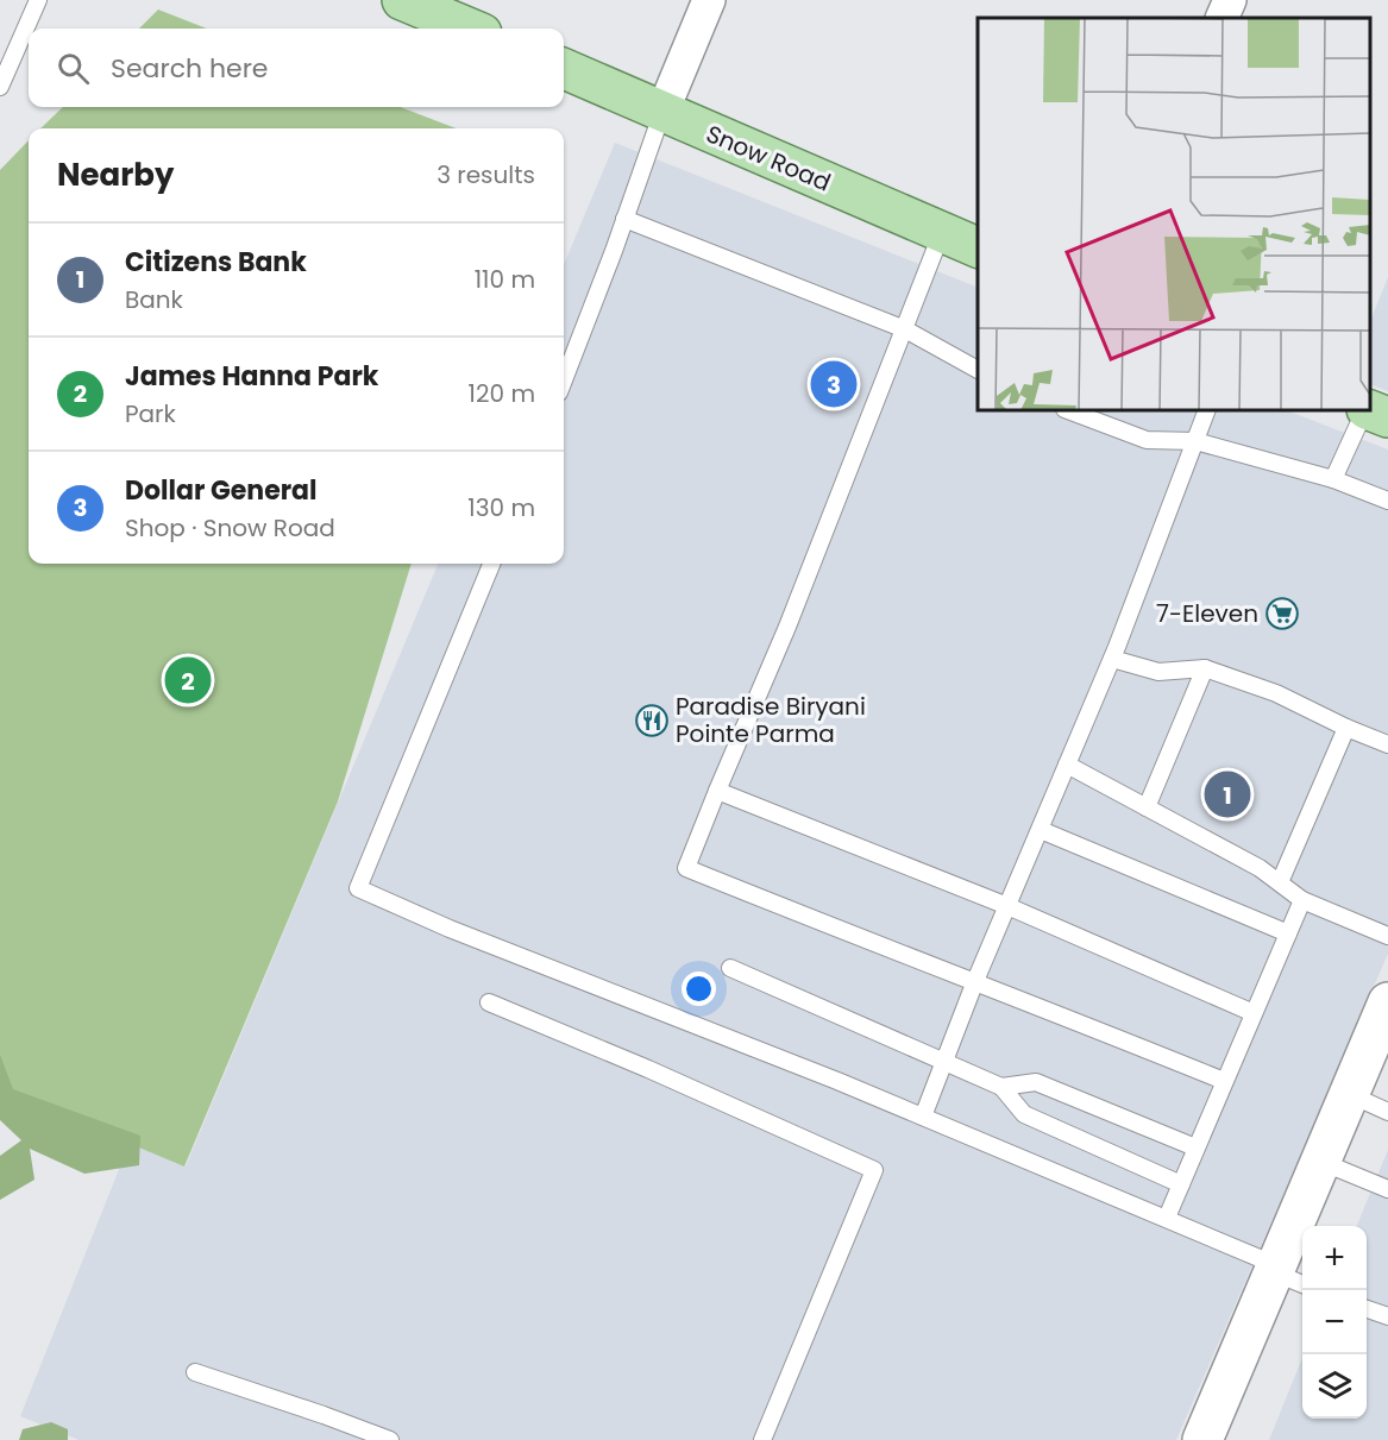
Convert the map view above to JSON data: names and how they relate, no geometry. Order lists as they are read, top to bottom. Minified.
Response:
{"streets":{"main road":["Snow Road"]},"places":{"supermarket":["7-Eleven"],"restaurant":["Paradise Biryani Pointe Parma"]},"page":{"search":"Search here","heading":["Nearby","3 results"],"list":[{"mark":"1","name":"Citizens Bank","note":"Bank","value":"110 m"},{"mark":"2","name":"James Hanna Park","note":"Park","value":"120 m"},{"mark":"3","name":"Dollar General","note":"Shop · Snow Road","value":"130 m"}],"pins":["3","2","1"],"map_buttons":["+","−"]}}
